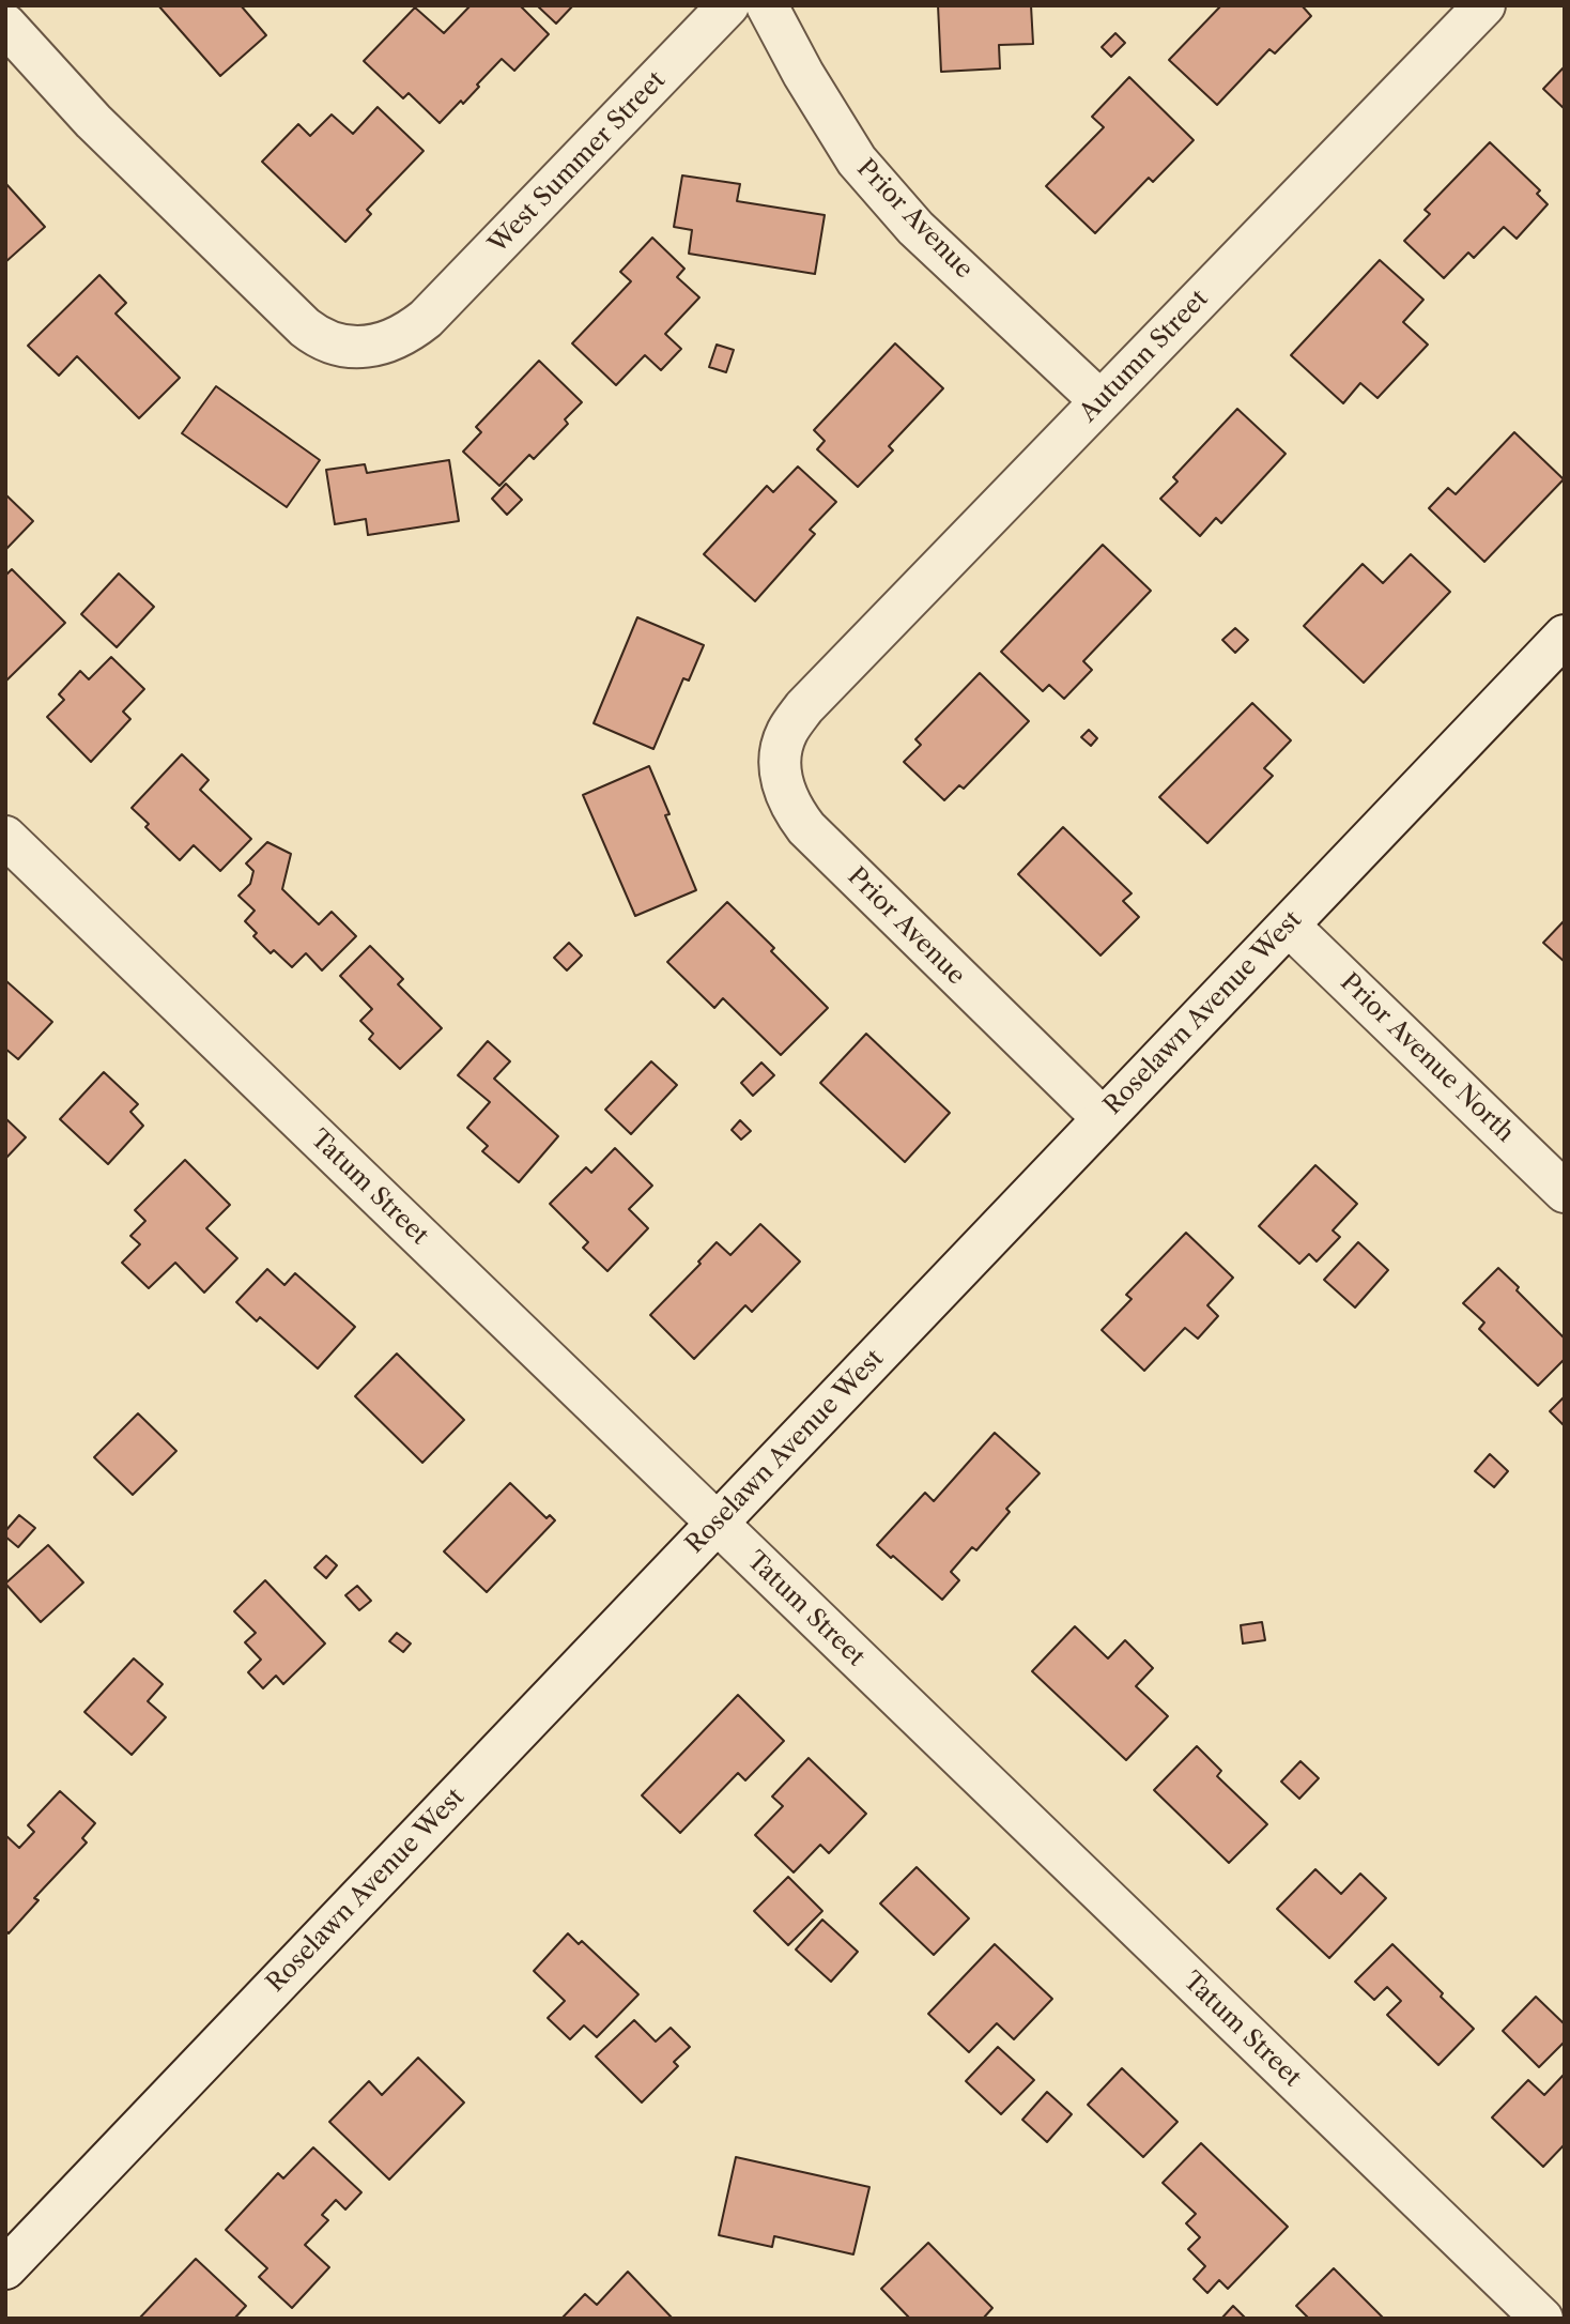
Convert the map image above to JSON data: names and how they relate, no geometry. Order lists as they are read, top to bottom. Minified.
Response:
{"streets":{"street":["West Summer Street","Prior Avenue","Autumn Street","Roselawn Avenue West","Prior Avenue North","Tatum Street"]},"crossings":[["Prior Avenue","Autumn Street"],["Prior Avenue","Roselawn Avenue West"],["Roselawn Avenue West","Prior Avenue North"],["Roselawn Avenue West","Tatum Street"]]}
